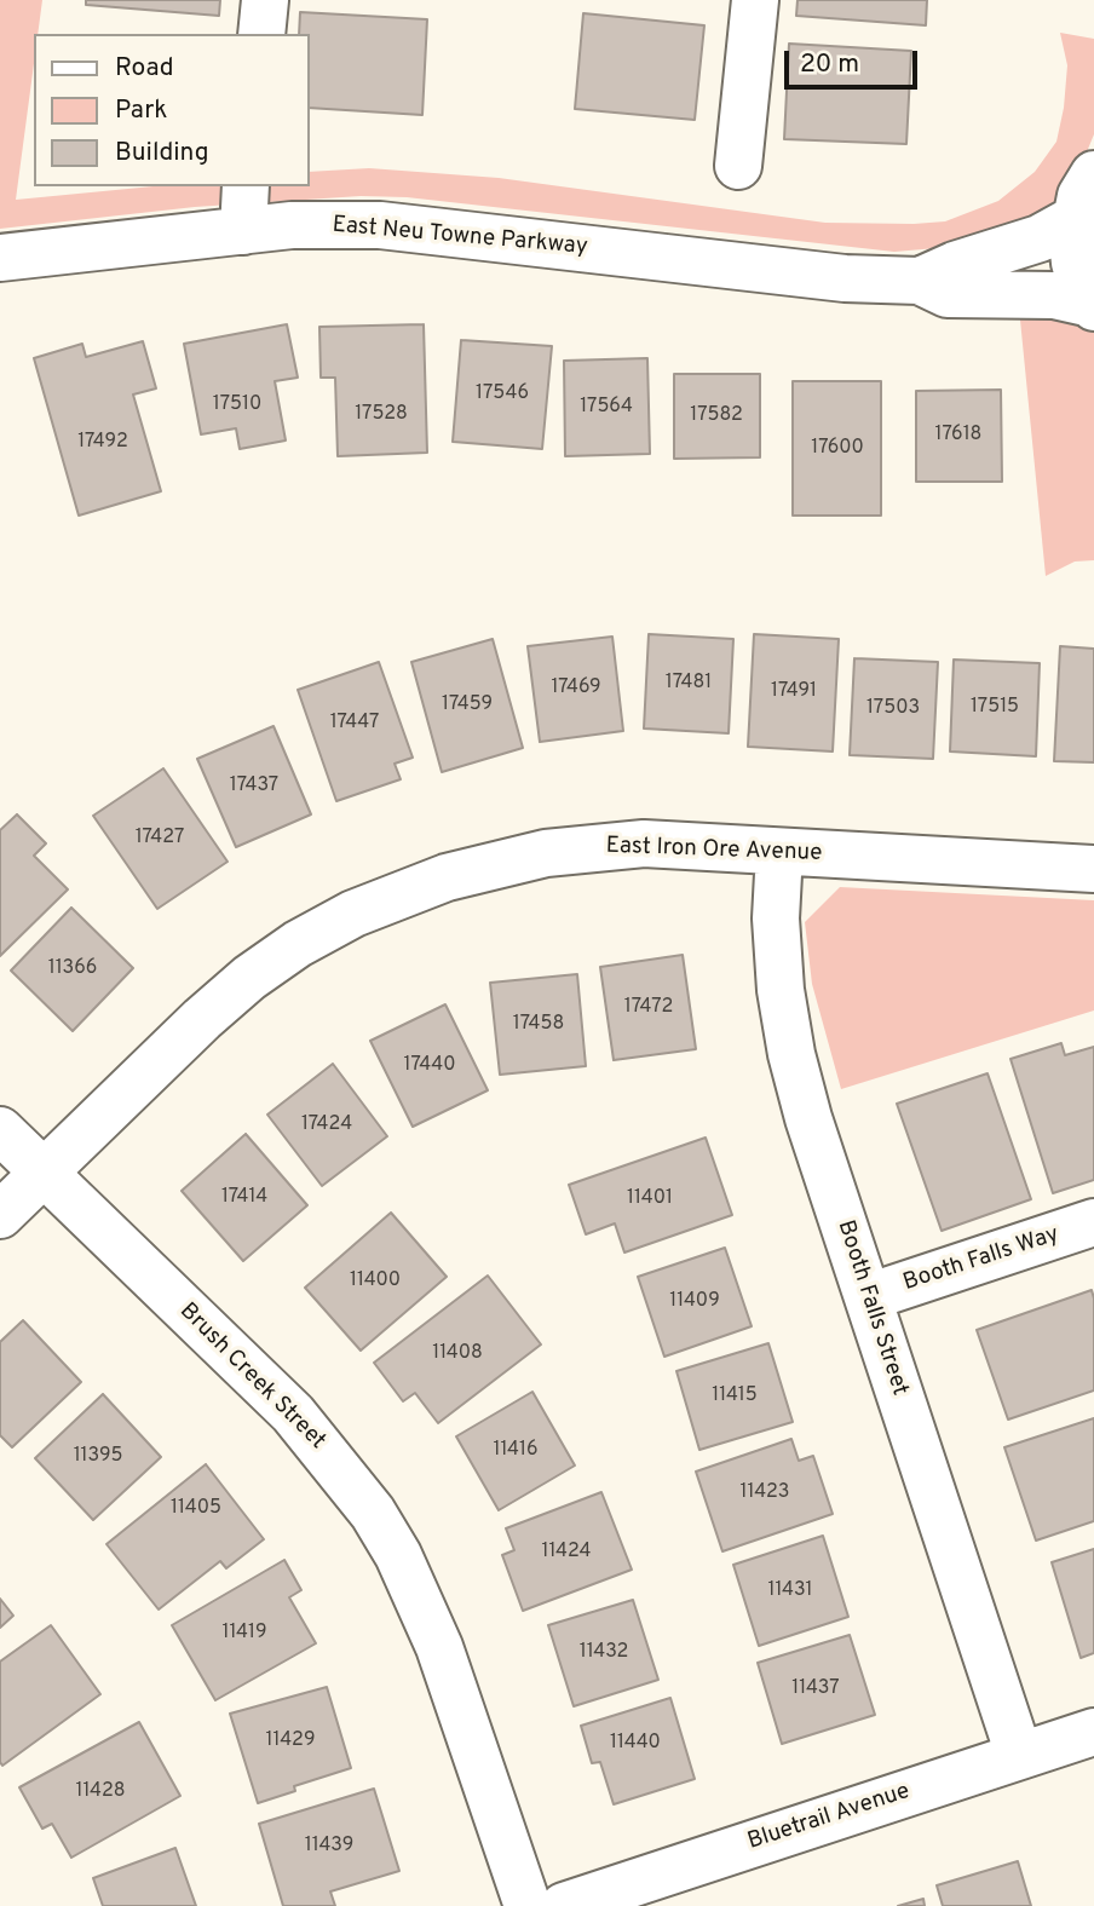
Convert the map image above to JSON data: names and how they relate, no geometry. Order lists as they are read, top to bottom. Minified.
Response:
{"streets":{"street":["East Neu Towne Parkway","East Iron Ore Avenue","Booth Falls Way","Booth Falls Street","Brush Creek Street","Bluetrail Avenue"]},"crossings":[["East Iron Ore Avenue","Booth Falls Street"],["East Iron Ore Avenue","Brush Creek Street"],["Booth Falls Way","Booth Falls Street"],["Booth Falls Street","Bluetrail Avenue"]],"house_numbers":["17546","17510","17564","17528","17582","17618","17492","17600","17481","17469","17491","17459","17515","17503","17447","17437","17427","11366","17472","17458","17440","17424","17414","11401","11400","11409","11408","11415","11416","11395","11423","11405","11424","11431","11419","11432","11437","11429","11440","11428","11439"],"legend":["Road","Park","Building"],"scale_bar":"20 m"}
